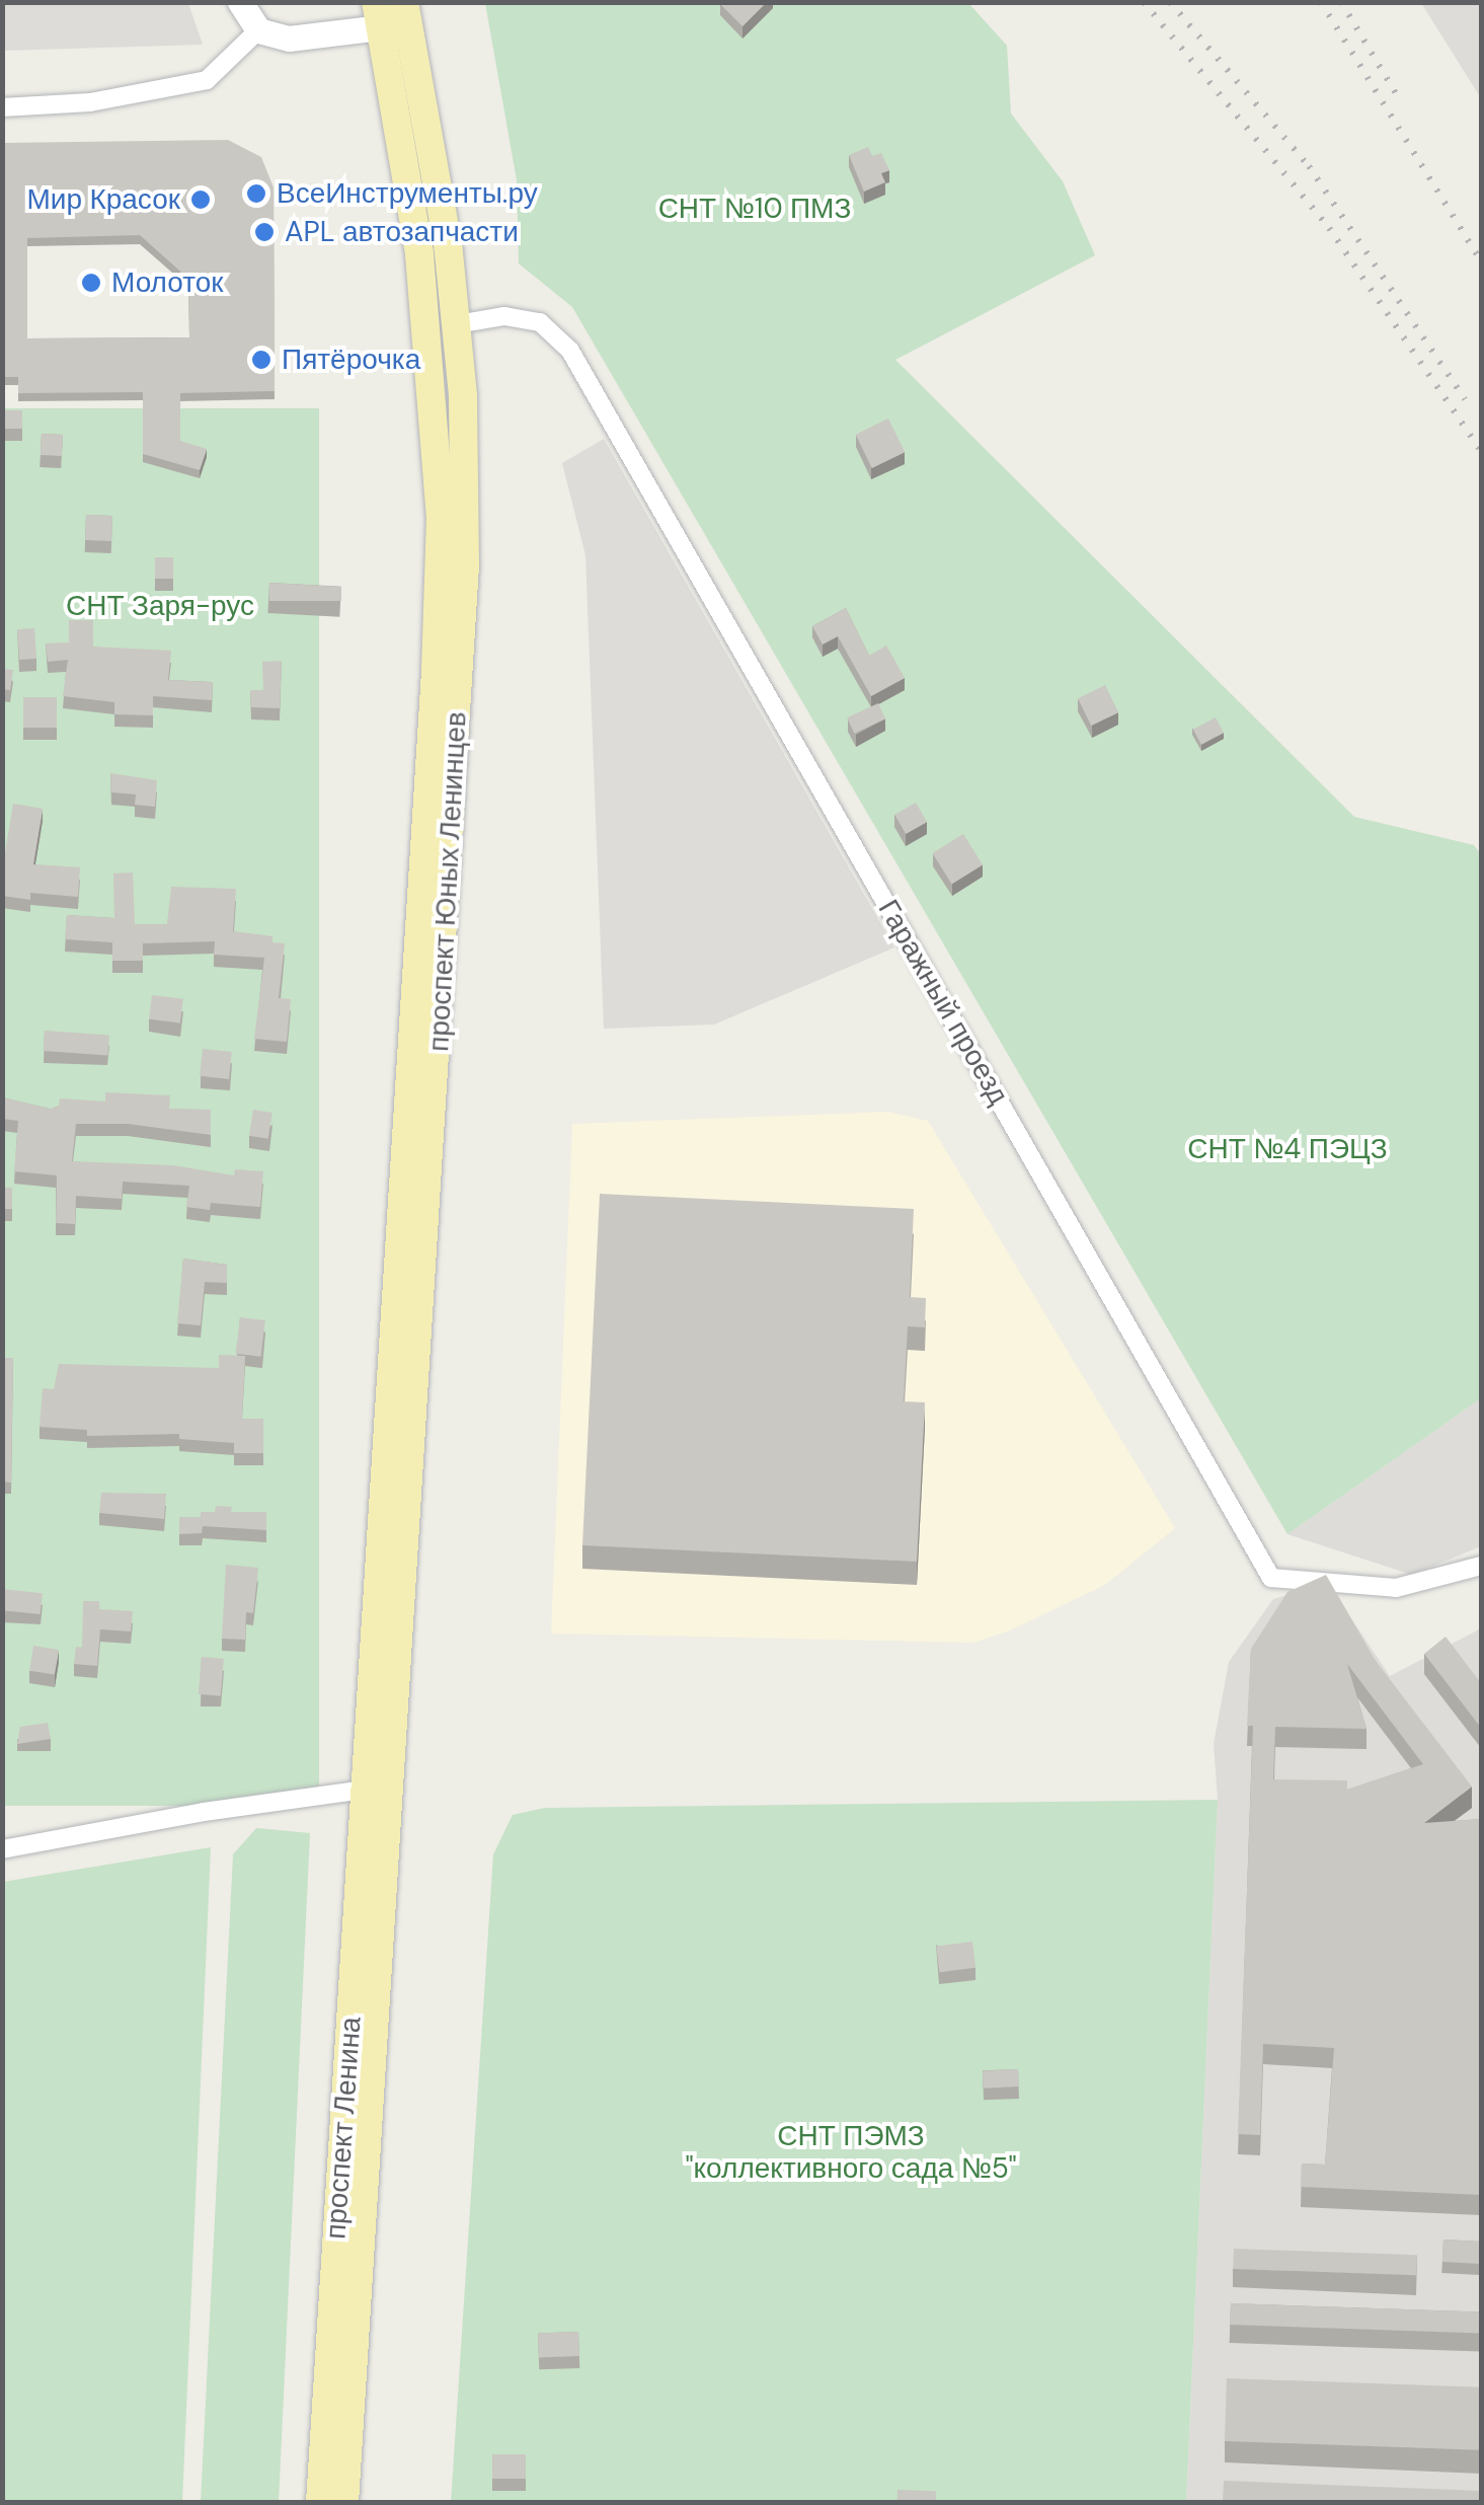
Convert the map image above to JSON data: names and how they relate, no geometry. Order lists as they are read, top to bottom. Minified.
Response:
{"streets":{"main road":["проспект Юных Ленинцев","проспект Ленина"],"street":["Гаражный проезд"]},"crossings":[["проспект Юных Ленинцев","Гаражный проезд"],["проспект Юных Ленинцев","проспект Ленина"]],"parks":["СНТ №10 ПМЗ","СНТ Заря-рус","СНТ №4 ПЭЦЗ","СНТ ПЭМЗ \"коллективного сада №5\""],"places":["ВсеИнструменты.ру","Мир Красок","APL автозапчасти","Молоток","Пятёрочка"]}
